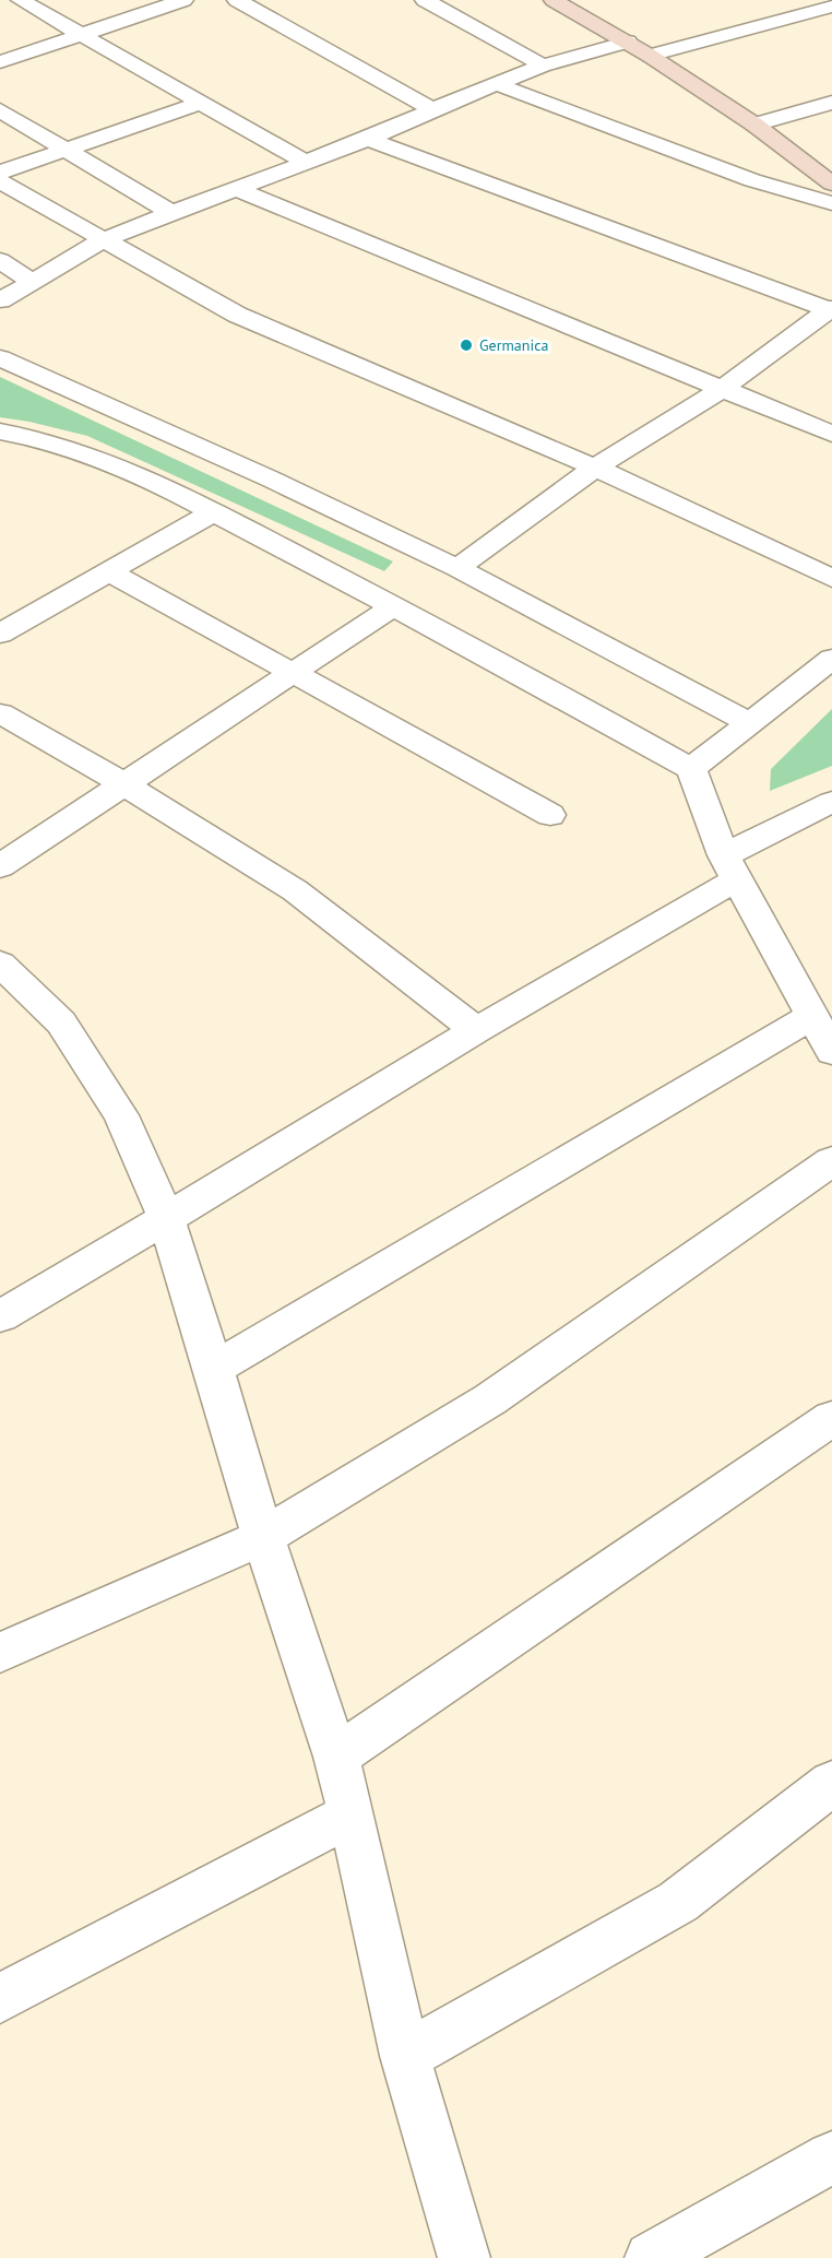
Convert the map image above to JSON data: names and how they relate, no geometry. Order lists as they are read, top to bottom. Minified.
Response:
{"places":["Germanica"]}
